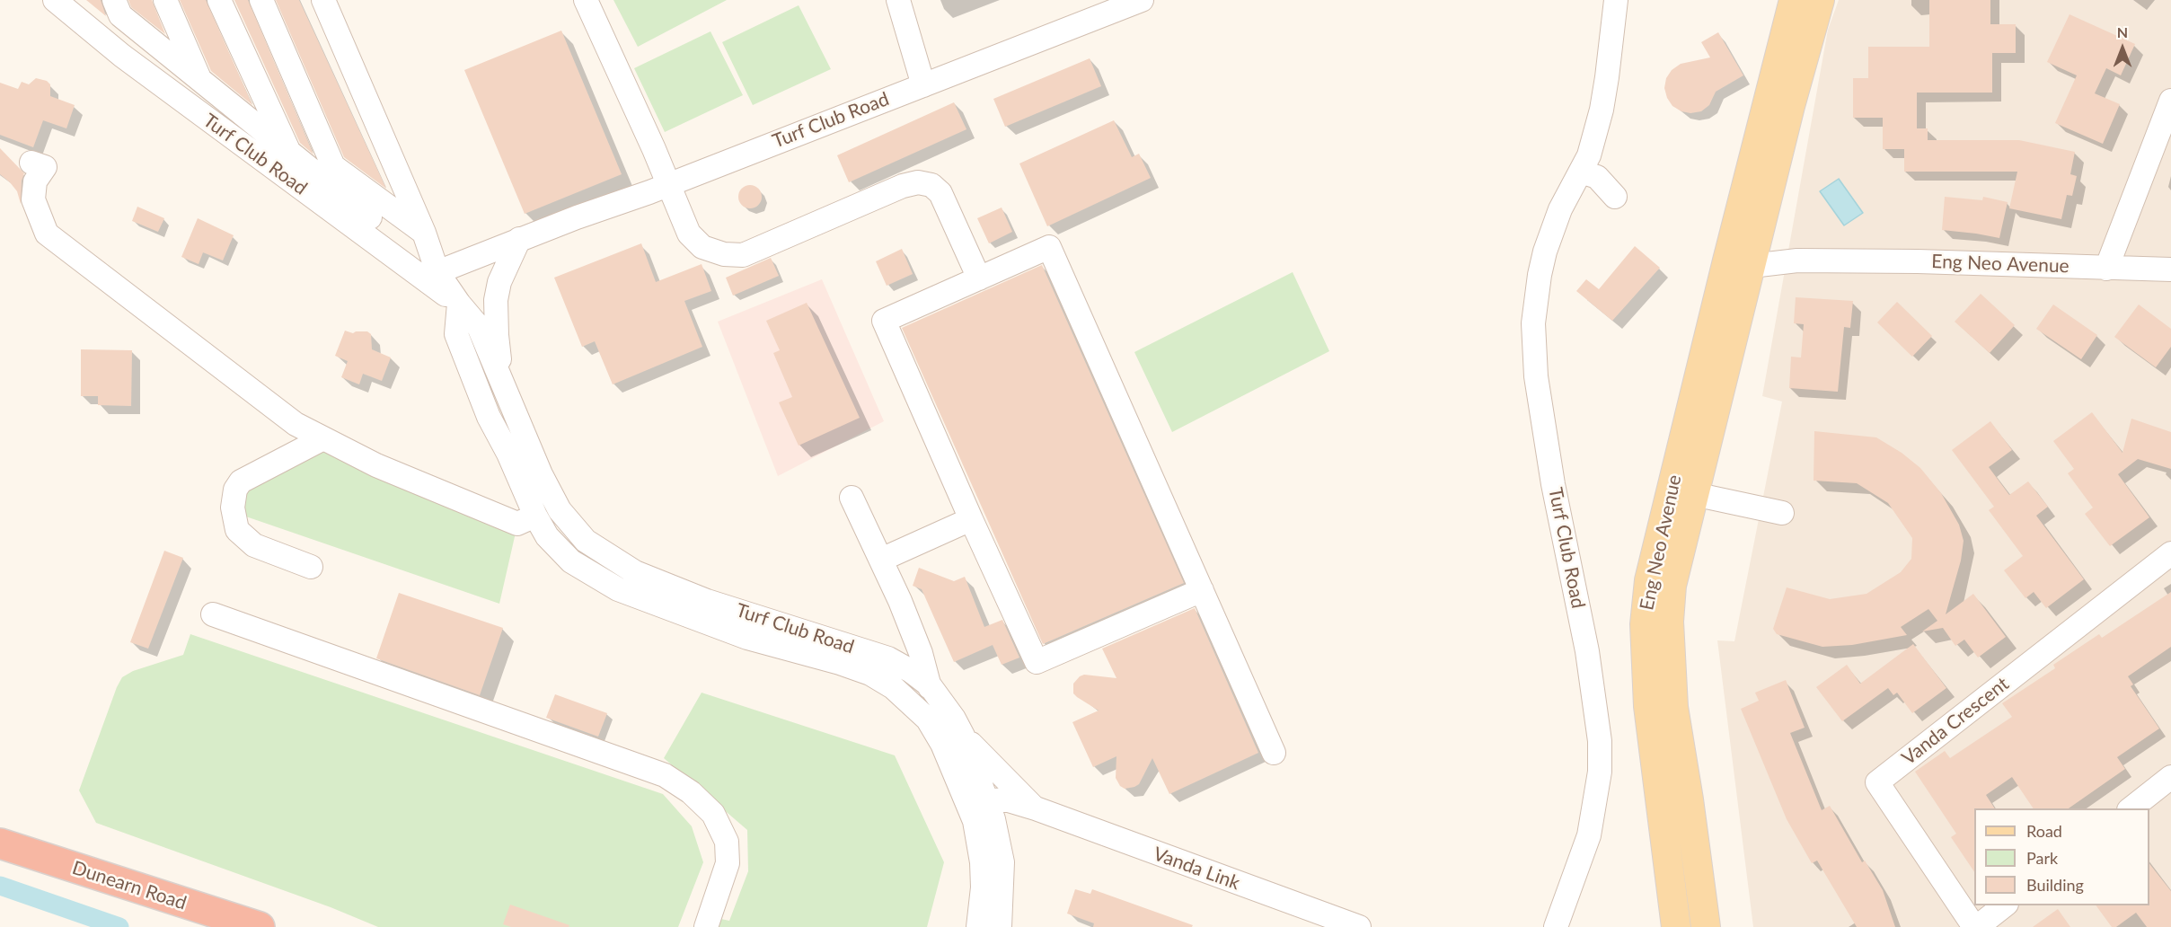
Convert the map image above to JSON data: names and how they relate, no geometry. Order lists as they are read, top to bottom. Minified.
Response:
{"streets":{"highway":["Dunearn Road"],"main road":["Eng Neo Avenue"],"street":["Turf Club Road","Vanda Crescent","Vanda Link"]},"crossings":[["Turf Club Road","Vanda Link"]],"legend":["Road","Park","Building"],"north":"top"}
